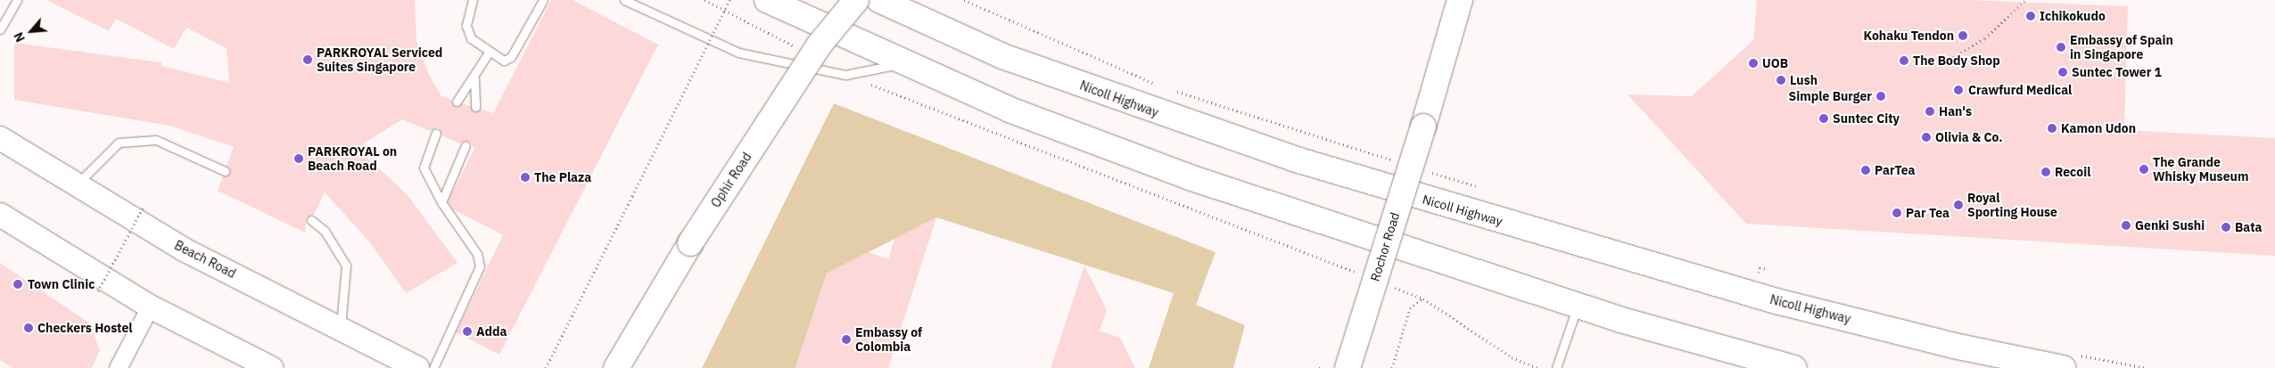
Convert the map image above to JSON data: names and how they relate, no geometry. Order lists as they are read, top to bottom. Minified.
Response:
{"streets":{"highway":["Nicoll Highway","Ophir Road","Rochor Road"],"main road":["Beach Road"]},"places":["Ichikokudo","Kohaku Tendon","Embassy of Spain in Singapore","PARKROYAL Serviced Suites Singapore","The Body Shop","UOB","Suntec Tower 1","Lush","Crawfurd Medical","Simple Burger","Han's","Suntec City","Kamon Udon","Olivia & Co.","PARKROYAL on Beach Road","The Grande Whisky Museum","ParTea","Recoil","The Plaza","Royal Sporting House","Par Tea","Genki Sushi","Bata","Town Clinic","Checkers Hostel","Adda","Embassy of Colombia"],"north":"bottom left"}
